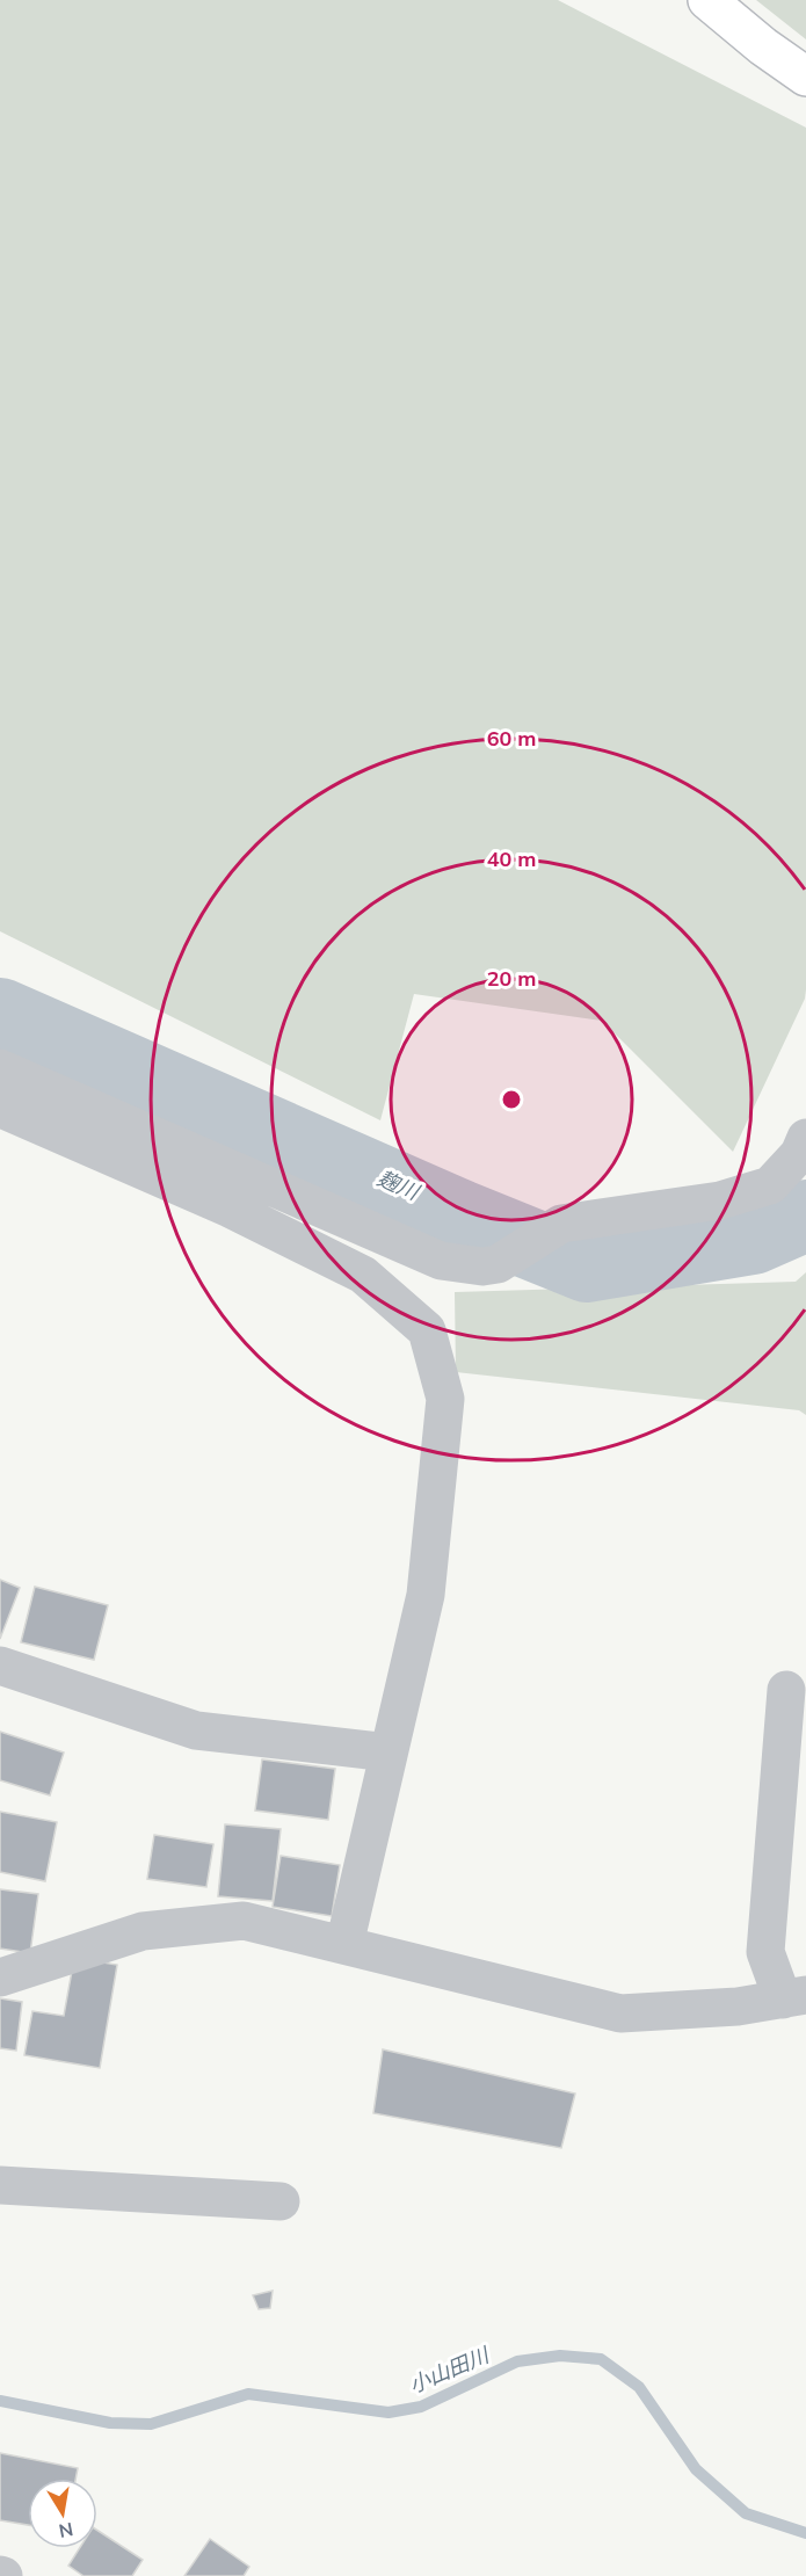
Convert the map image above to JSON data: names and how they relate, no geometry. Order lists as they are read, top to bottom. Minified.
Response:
{"water":["麹川","小山田川"],"north":"bottom","rings":["60 m","40 m","20 m"]}
